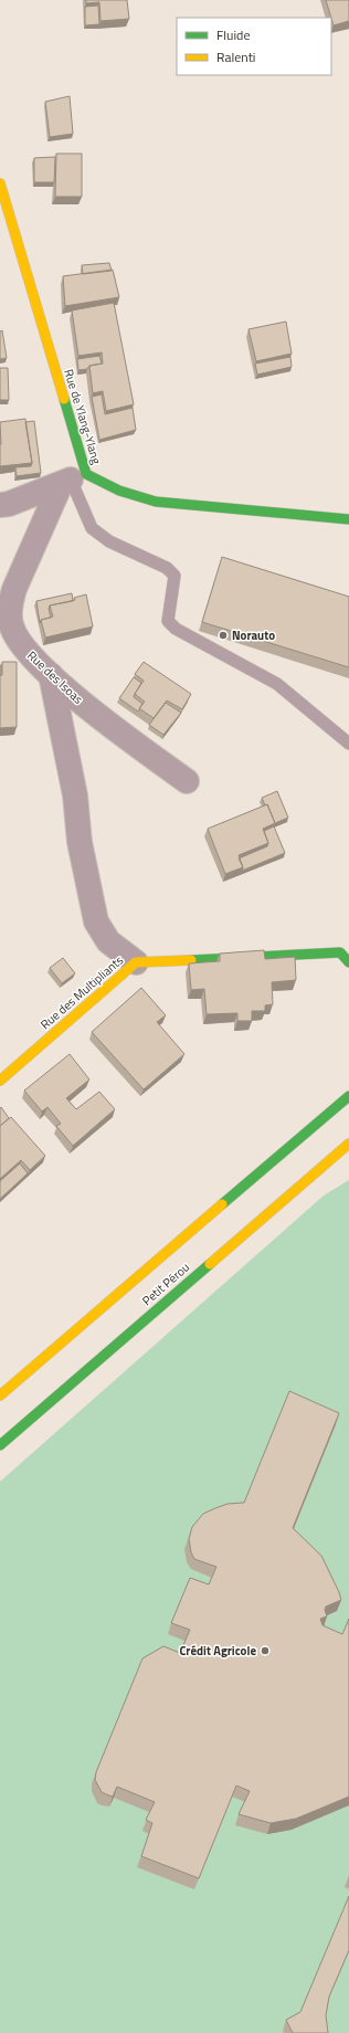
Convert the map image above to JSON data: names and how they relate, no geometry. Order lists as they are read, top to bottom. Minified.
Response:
{"streets":{"main road":["Rue de Ylang-Ylang","Rue des Multipliants","Petit Pérou"],"street":["Rue des Isoas"]},"crossings":[["Rue de Ylang-Ylang","Rue des Isoas"]],"places":["Norauto","Crédit Agricole"],"legend":["Fluide","Ralenti"]}
